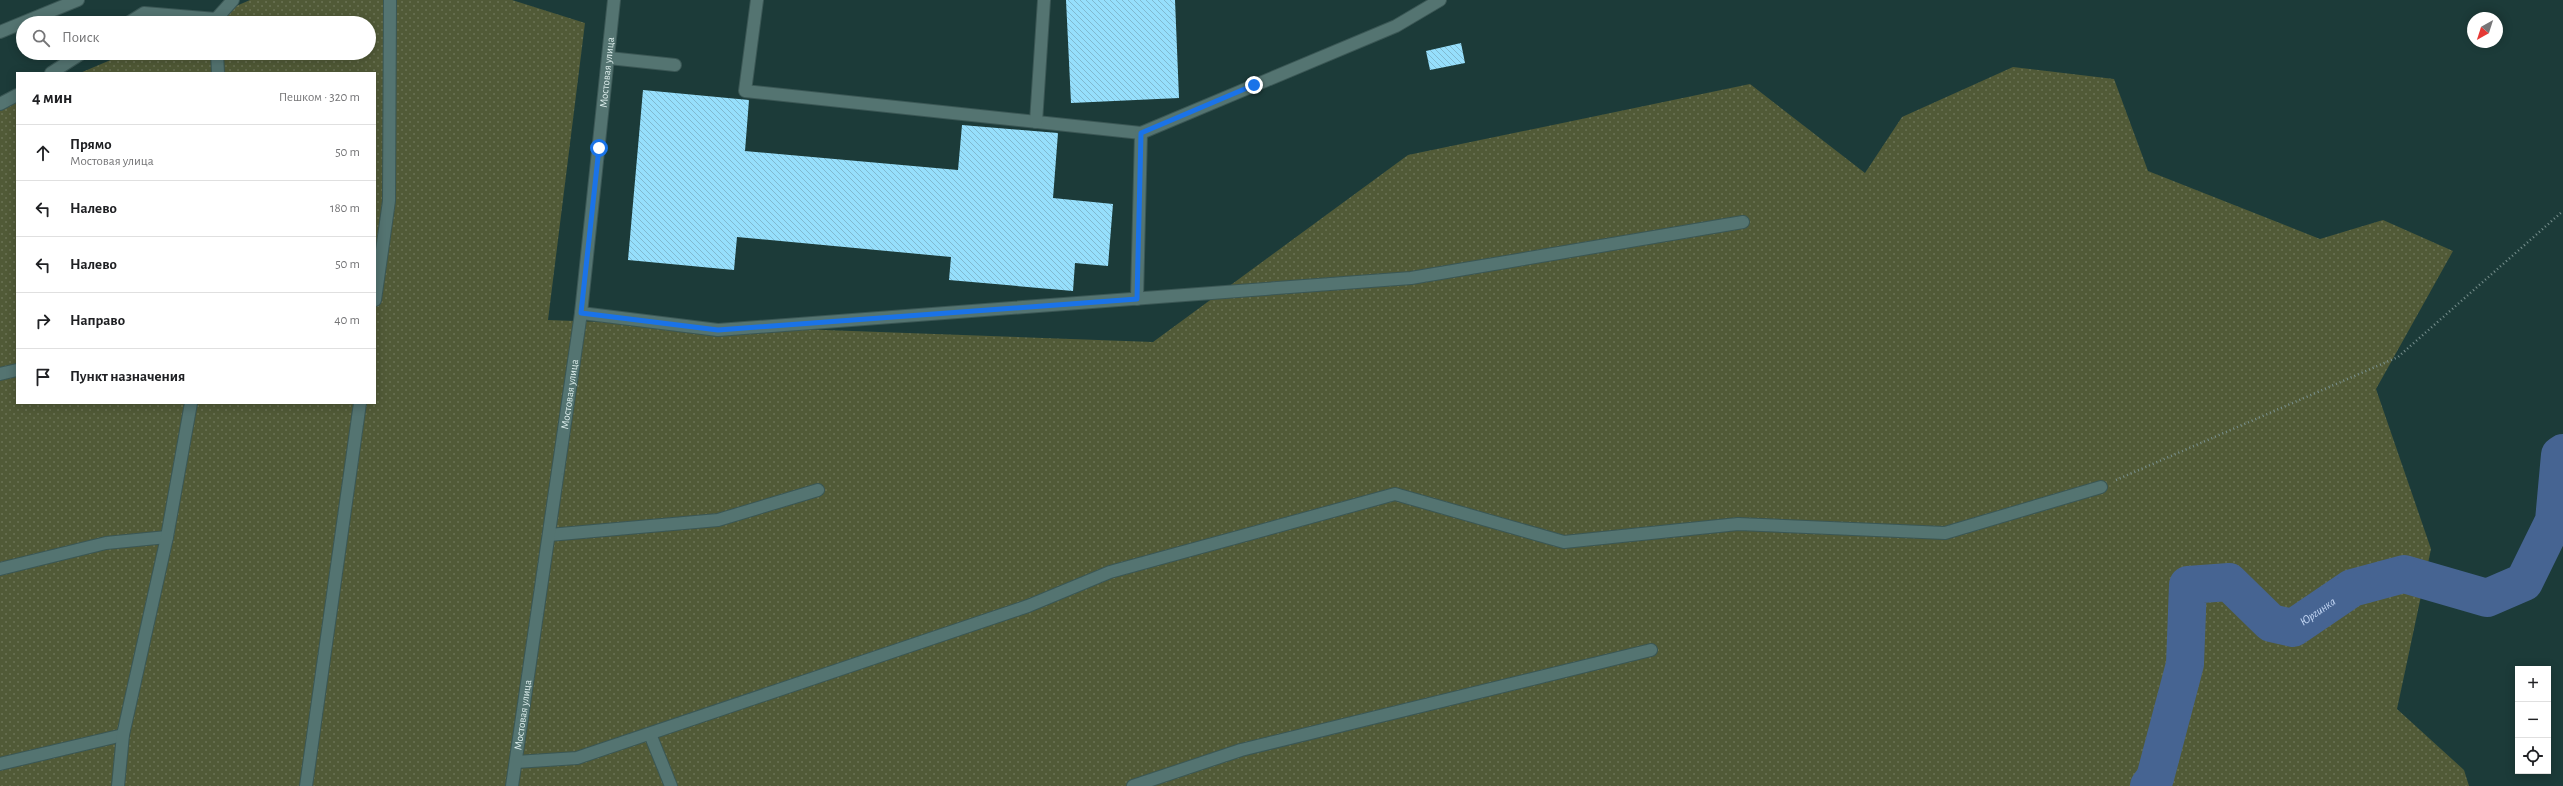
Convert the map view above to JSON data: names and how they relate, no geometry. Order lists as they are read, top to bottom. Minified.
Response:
{"streets":{"street":["Мостовая улица"]},"water":["Юргинка"],"north":"bottom left","page":{"search":"Поиск","heading":["4 мин","Пешком · 320 m"],"list":[["Прямо","Мостовая улица","50 m"],["Налево","180 m"],["Налево","50 m"],["Направо","40 m"],"Пункт назначения"],"map_buttons":["+","−"]}}
